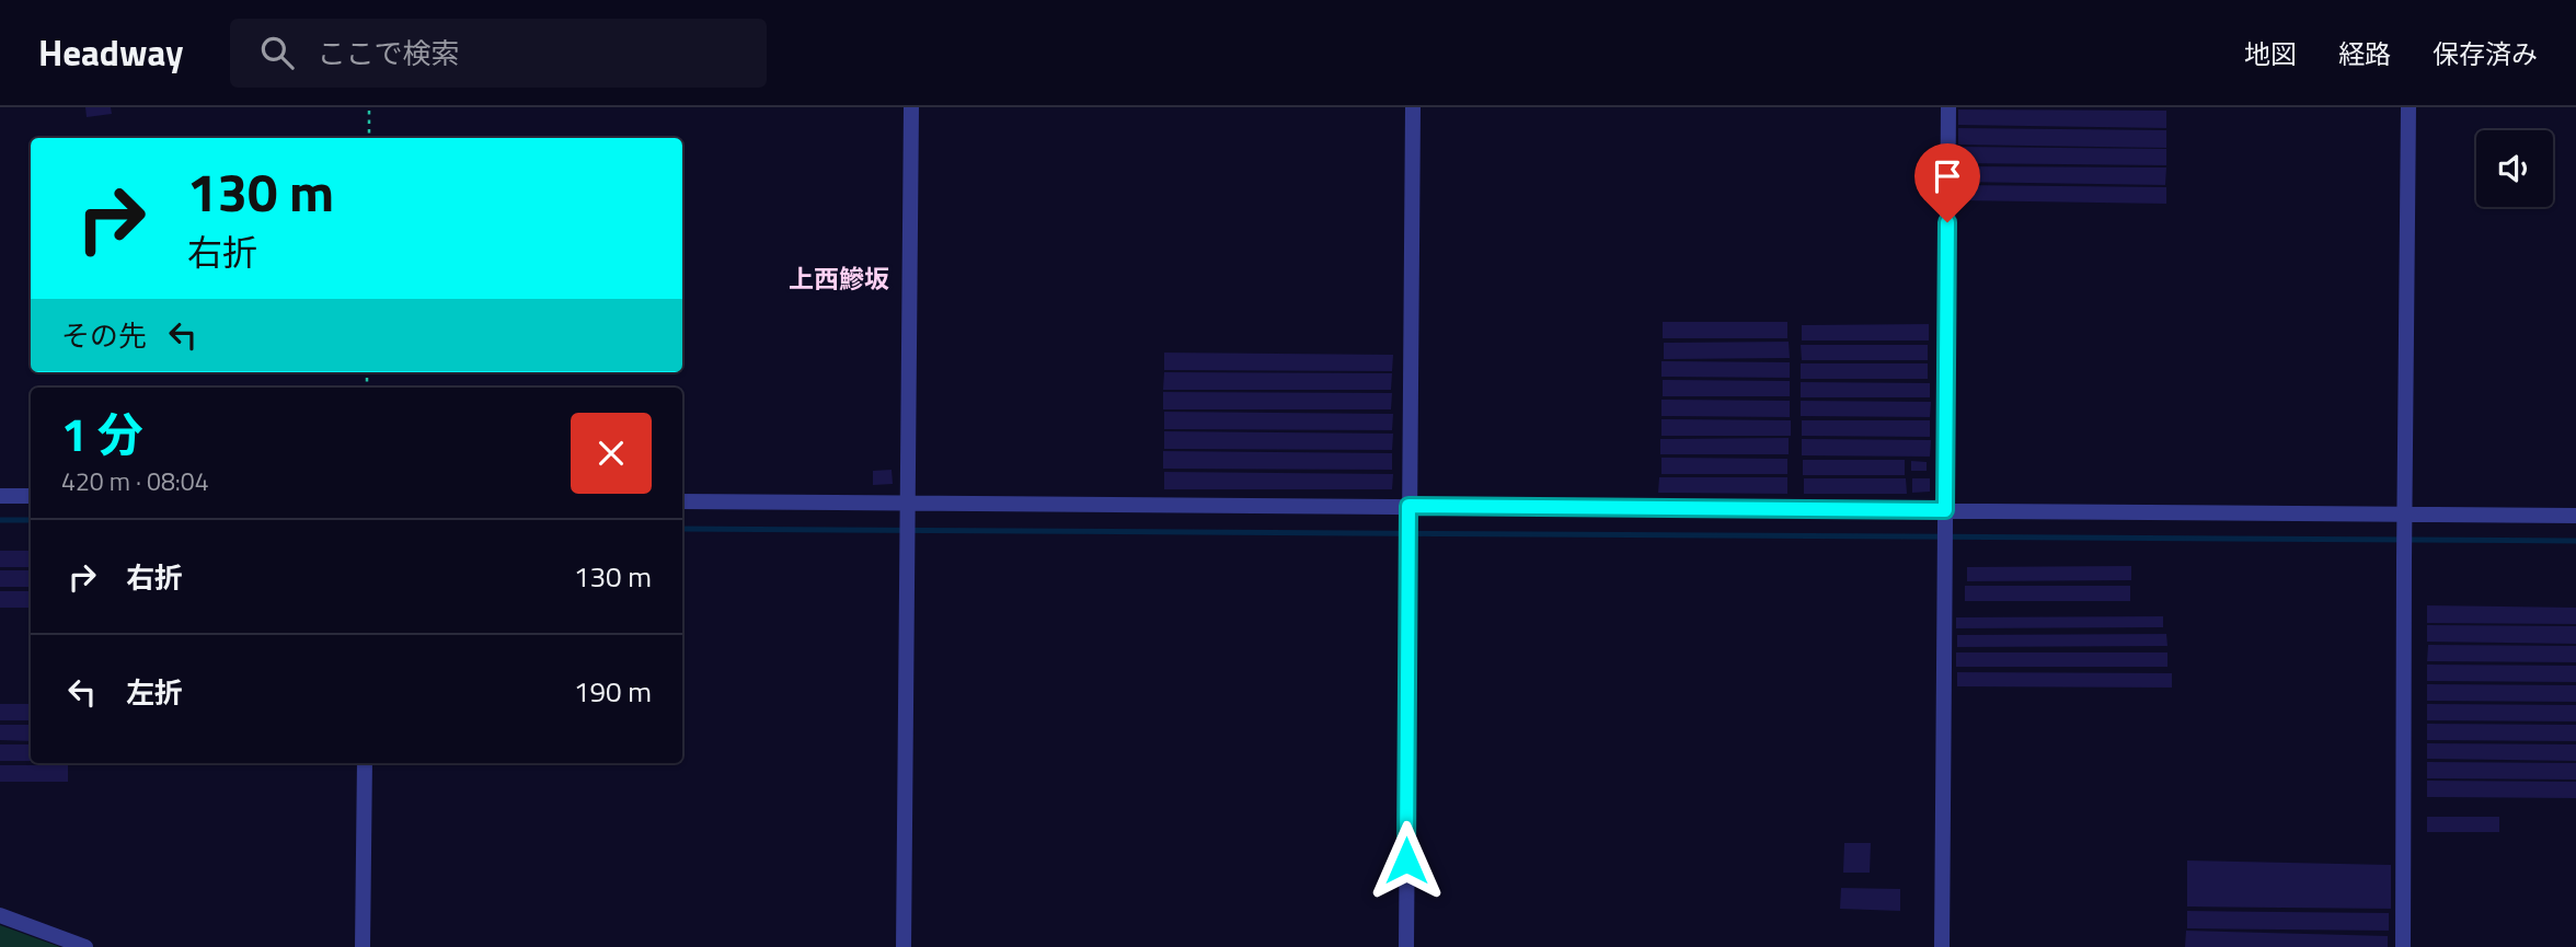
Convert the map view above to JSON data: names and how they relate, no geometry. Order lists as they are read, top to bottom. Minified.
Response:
{"districts":["上西鰺坂"],"page":{"header":"Headway","search":"ここで検索","nav":["地図","経路","保存済み"],"turn":["130 m","右折"],"then":"その先","heading":["1 分","420 m · 08:04"],"list":[{"name":"右折","value":"130 m"},{"name":"左折","value":"190 m"}]}}
